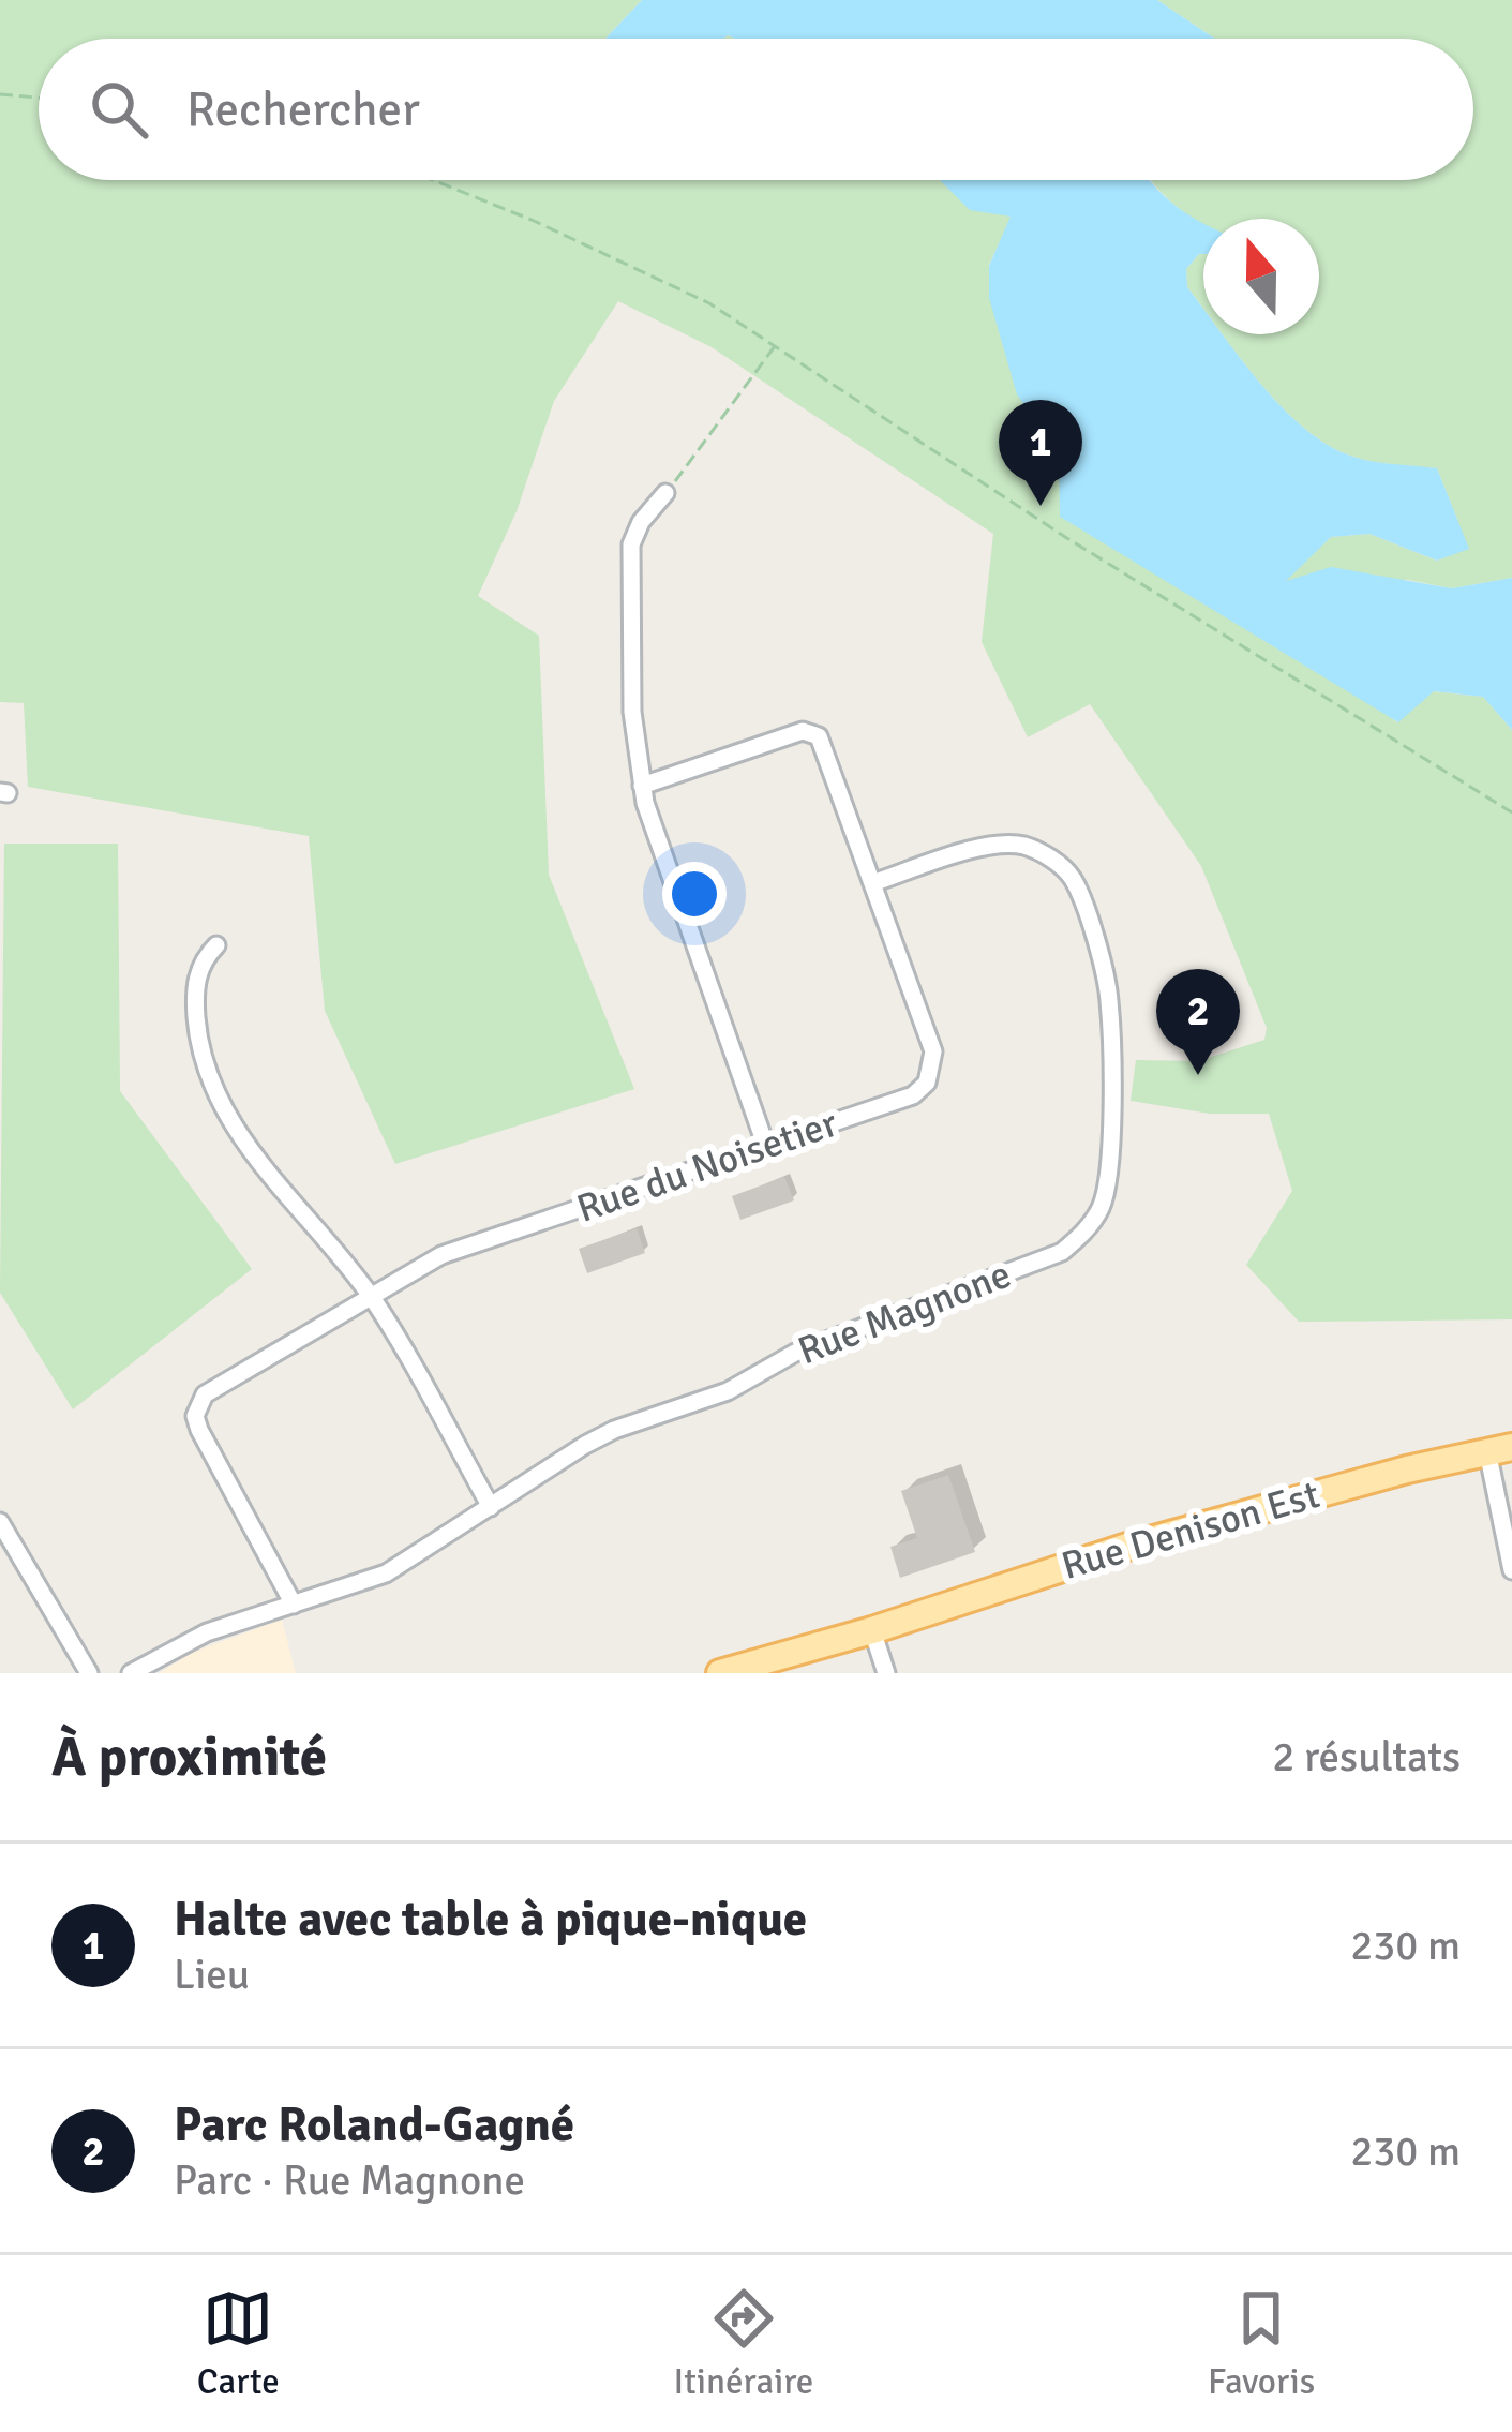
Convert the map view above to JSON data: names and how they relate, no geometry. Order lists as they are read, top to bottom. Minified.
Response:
{"streets":{"main road":["Rue Denison Est"],"street":["Rue du Noisetier","Rue Magnone"]},"crossings":[["Rue du Noisetier","Rue Magnone"]],"north":"top","page":{"search":"Rechercher","pins":["1","2"],"heading":["À proximité","2 résultats"],"list":[{"mark":"1","name":"Halte avec table à pique-nique","note":"Lieu","value":"230 m"},{"mark":"2","name":"Parc Roland-Gagné","note":"Parc · Rue Magnone","value":"230 m"}],"nav":["Carte","Itinéraire","Favoris"]}}
